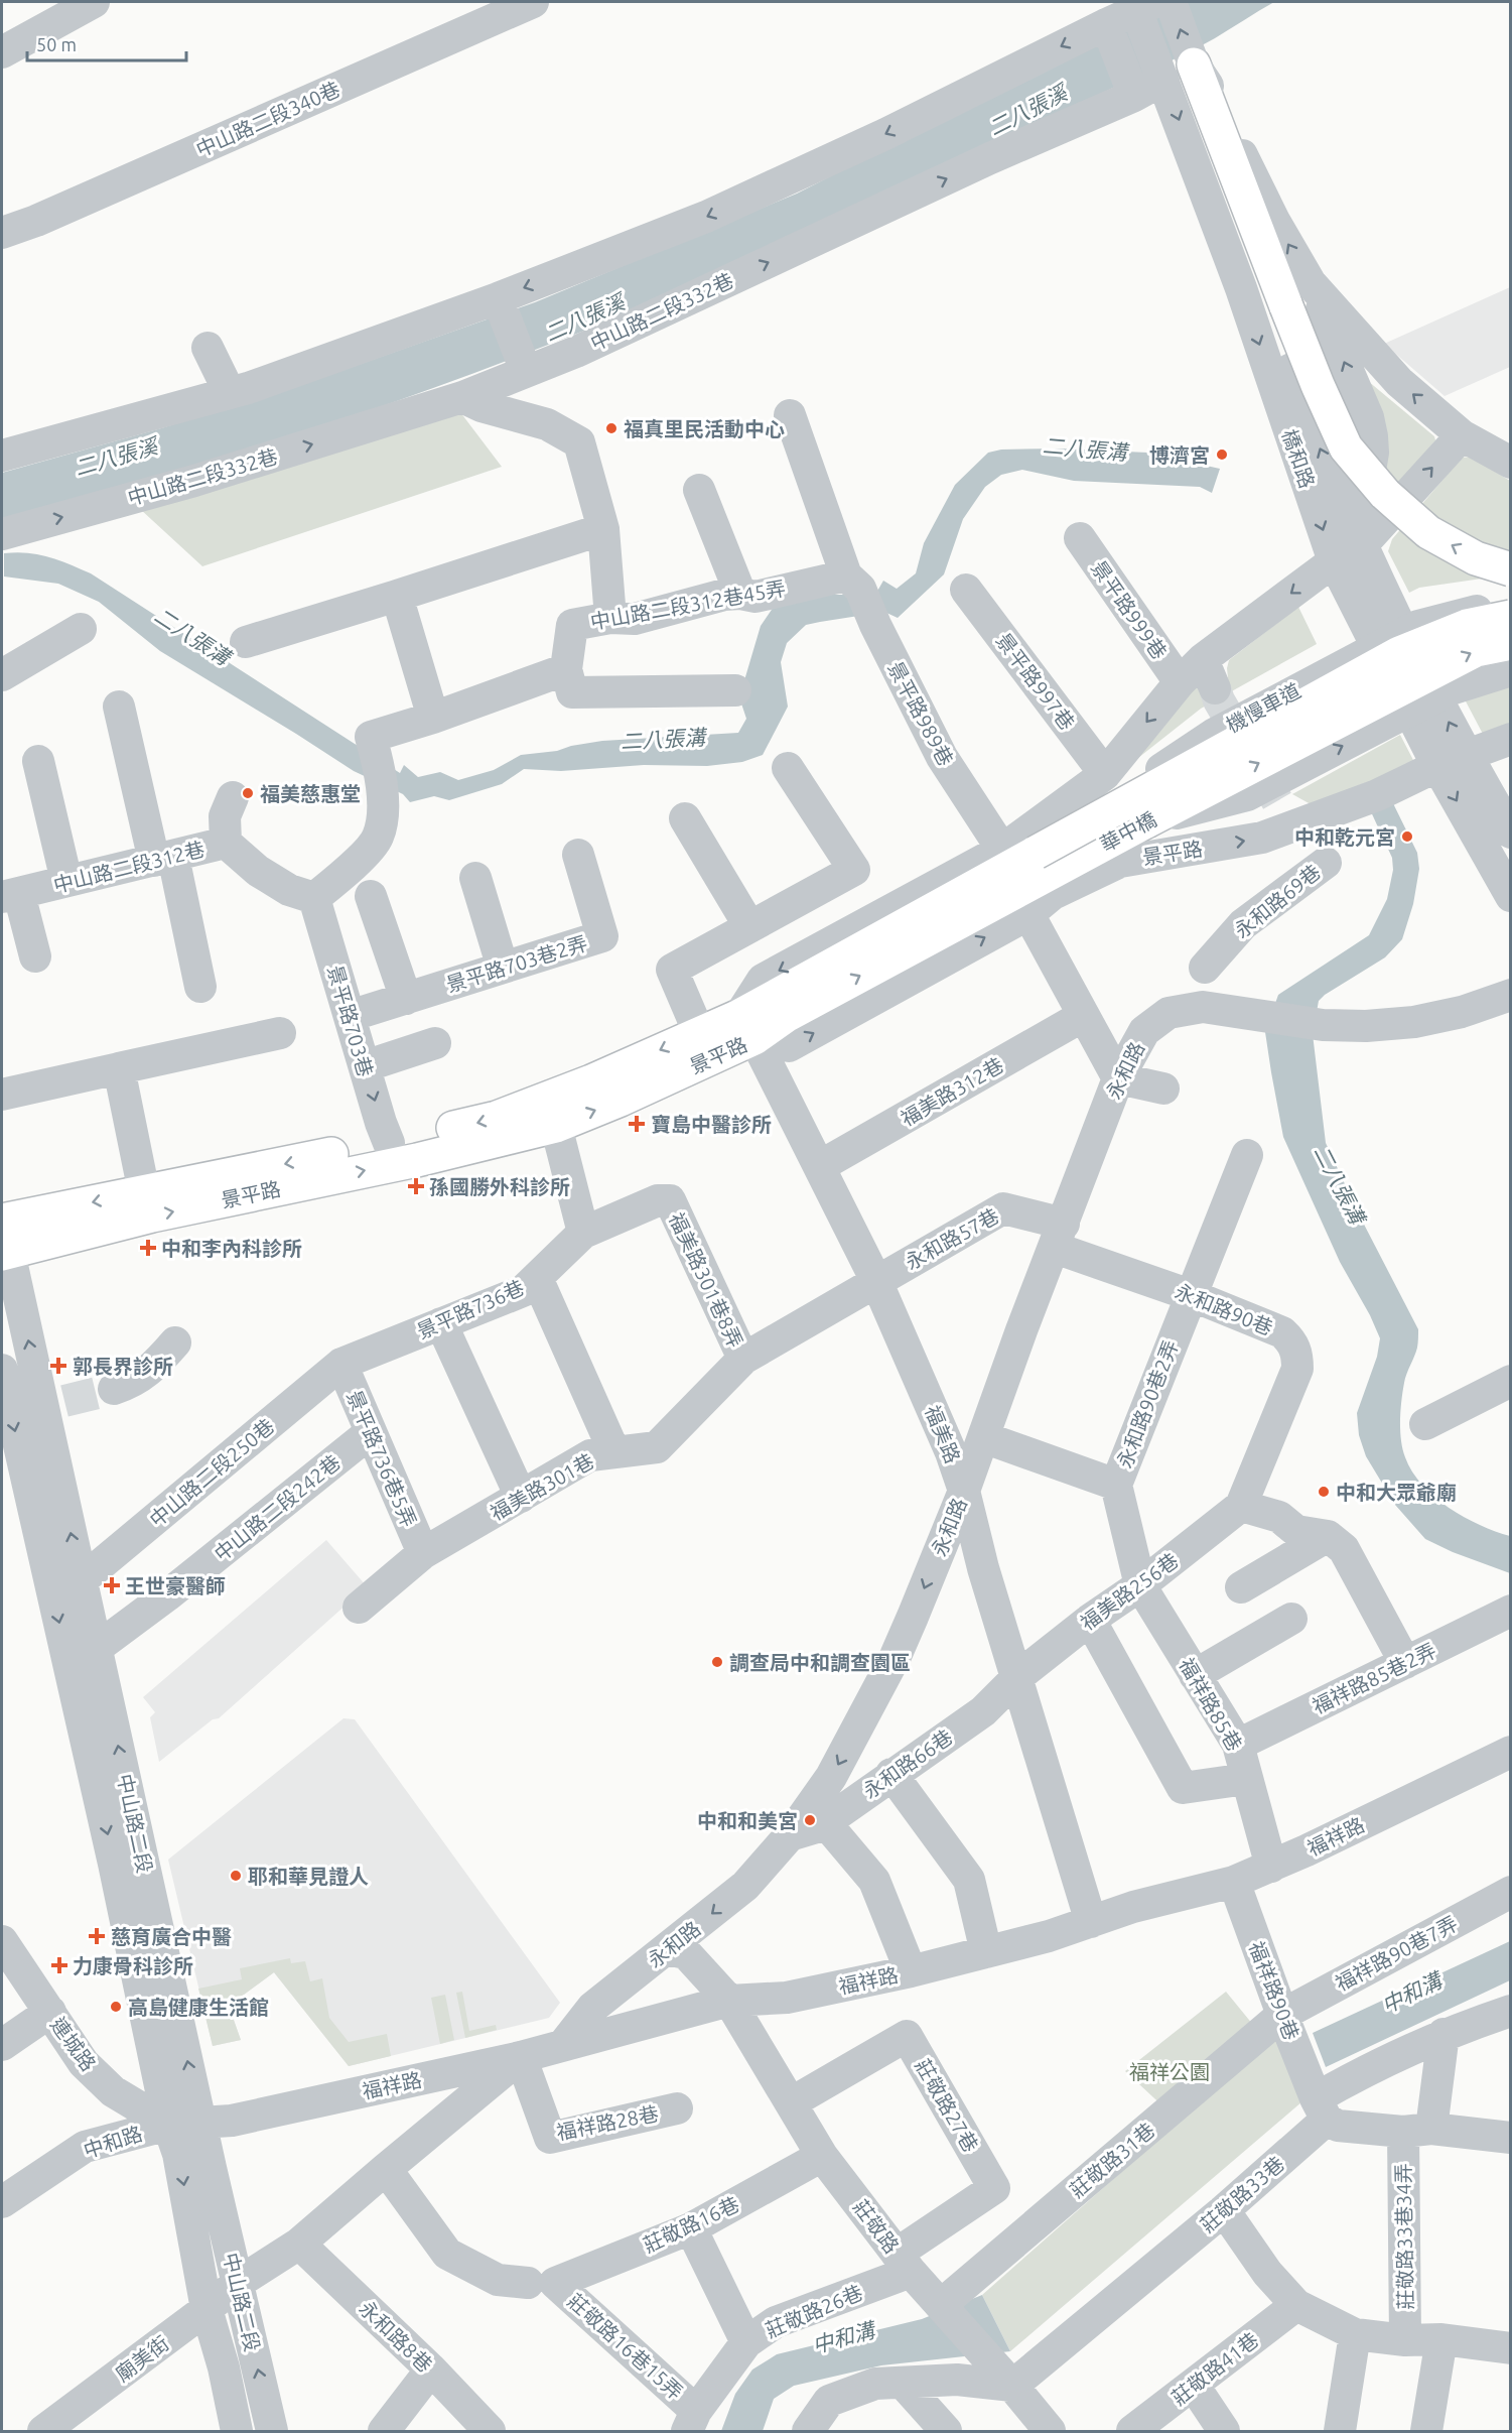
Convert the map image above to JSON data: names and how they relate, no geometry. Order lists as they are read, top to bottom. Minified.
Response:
{"streets":{"main road":["華中橋","景平路"],"street":["中山路二段340巷","中山路二段332巷","橋和路","中山路二段312巷45弄","景平路999巷","景平路997巷","機慢車道","景平路989巷","中山路二段312巷","永和路69巷","景平路703巷2弄","景平路703巷","永和路","福美路312巷","永和路57巷","福美路301巷8弄","景平路736巷","永和路90巷","永和路90巷2弄","福美路","景平路736巷5弄","中山路二段250巷","福美路301巷","中山路二段242巷","福美路256巷","福祥路85巷2弄","福祥路85巷","永和路66巷","中山路二段","福祥路","福祥路90巷7弄","福祥路90巷","連城路","莊敬路27巷","福祥路28巷","中和路","莊敬路31巷","莊敬路33巷","莊敬路16巷","莊敬路","莊敬路33巷34弄","莊敬路26巷","永和路8巷","莊敬路16巷15弄","廟美街","莊敬路41巷"]},"crossings":[["中山路二段332巷","橋和路"],["橋和路","景平路"],["中山路二段312巷45弄","景平路989巷"],["景平路999巷","景平路"],["景平路997巷","景平路"],["機慢車道","華中橋"],["景平路989巷","景平路"],["華中橋","景平路"],["華中橋","福美路"],["景平路","景平路703巷"],["景平路","福美路"],["景平路","中山路二段"],["中山路二段312巷","景平路703巷"],["景平路703巷2弄","景平路703巷"],["永和路","永和路57巷"],["永和路","永和路90巷"],["永和路","福美路"],["永和路","永和路66巷"],["永和路","福祥路"],["永和路","莊敬路"],["福美路312巷","福美路"],["永和路57巷","永和路90巷"],["永和路57巷","福美路"],["永和路57巷","福美路301巷"],["福美路301巷8弄","景平路736巷"],["福美路301巷8弄","福美路301巷"],["景平路736巷","景平路736巷5弄"],["景平路736巷","中山路二段250巷"],["永和路90巷","永和路90巷2弄"],["永和路90巷","福美路256巷"],["永和路90巷2弄","福美路256巷"],["永和路90巷2弄","福祥路85巷"],["福美路","福美路301巷"],["福美路","福美路256巷"],["福美路","永和路66巷"],["福美路","福祥路"],["景平路736巷5弄","中山路二段250巷"],["景平路736巷5弄","福美路301巷"],["景平路736巷5弄","中山路二段242巷"],["中山路二段250巷","中山路二段"],["中山路二段242巷","中山路二段"],["福美路256巷","福祥路85巷"],["福美路256巷","永和路66巷"],["福祥路85巷2弄","福祥路85巷"],["福祥路85巷","福祥路"],["中山路二段","福祥路"],["中山路二段","連城路"],["中山路二段","中和路"],["中山路二段","廟美街"],["福祥路","福祥路90巷"],["福祥路","福祥路28巷"],["福祥路","中和路"],["福祥路","莊敬路"],["福祥路90巷7弄","福祥路90巷"],["福祥路90巷7弄","莊敬路31巷"],["福祥路90巷","莊敬路31巷"],["福祥路90巷","莊敬路33巷"],["連城路","中和路"],["莊敬路27巷","莊敬路"],["莊敬路27巷","莊敬路26巷"],["莊敬路31巷","莊敬路"],["莊敬路33巷","莊敬路"],["莊敬路33巷","莊敬路33巷34弄"],["莊敬路16巷","莊敬路"],["莊敬路16巷","莊敬路16巷15弄"],["莊敬路","莊敬路26巷"]],"water":["二八張溪","二八張溝","中和溝"],"parks":["福祥公園"],"places":{"other":["福真里民活動中心","博濟宮","福美慈惠堂","中和乾元宮","中和大眾爺廟","調查局中和調查園區","中和和美宮","耶和華見證人","高島健康生活館"],"health":["寶島中醫診所","孫國勝外科診所","中和李內科診所","郭長界診所","王世豪醫師","慈育廣合中醫","力康骨科診所"]},"scale_bar":"50 m"}
